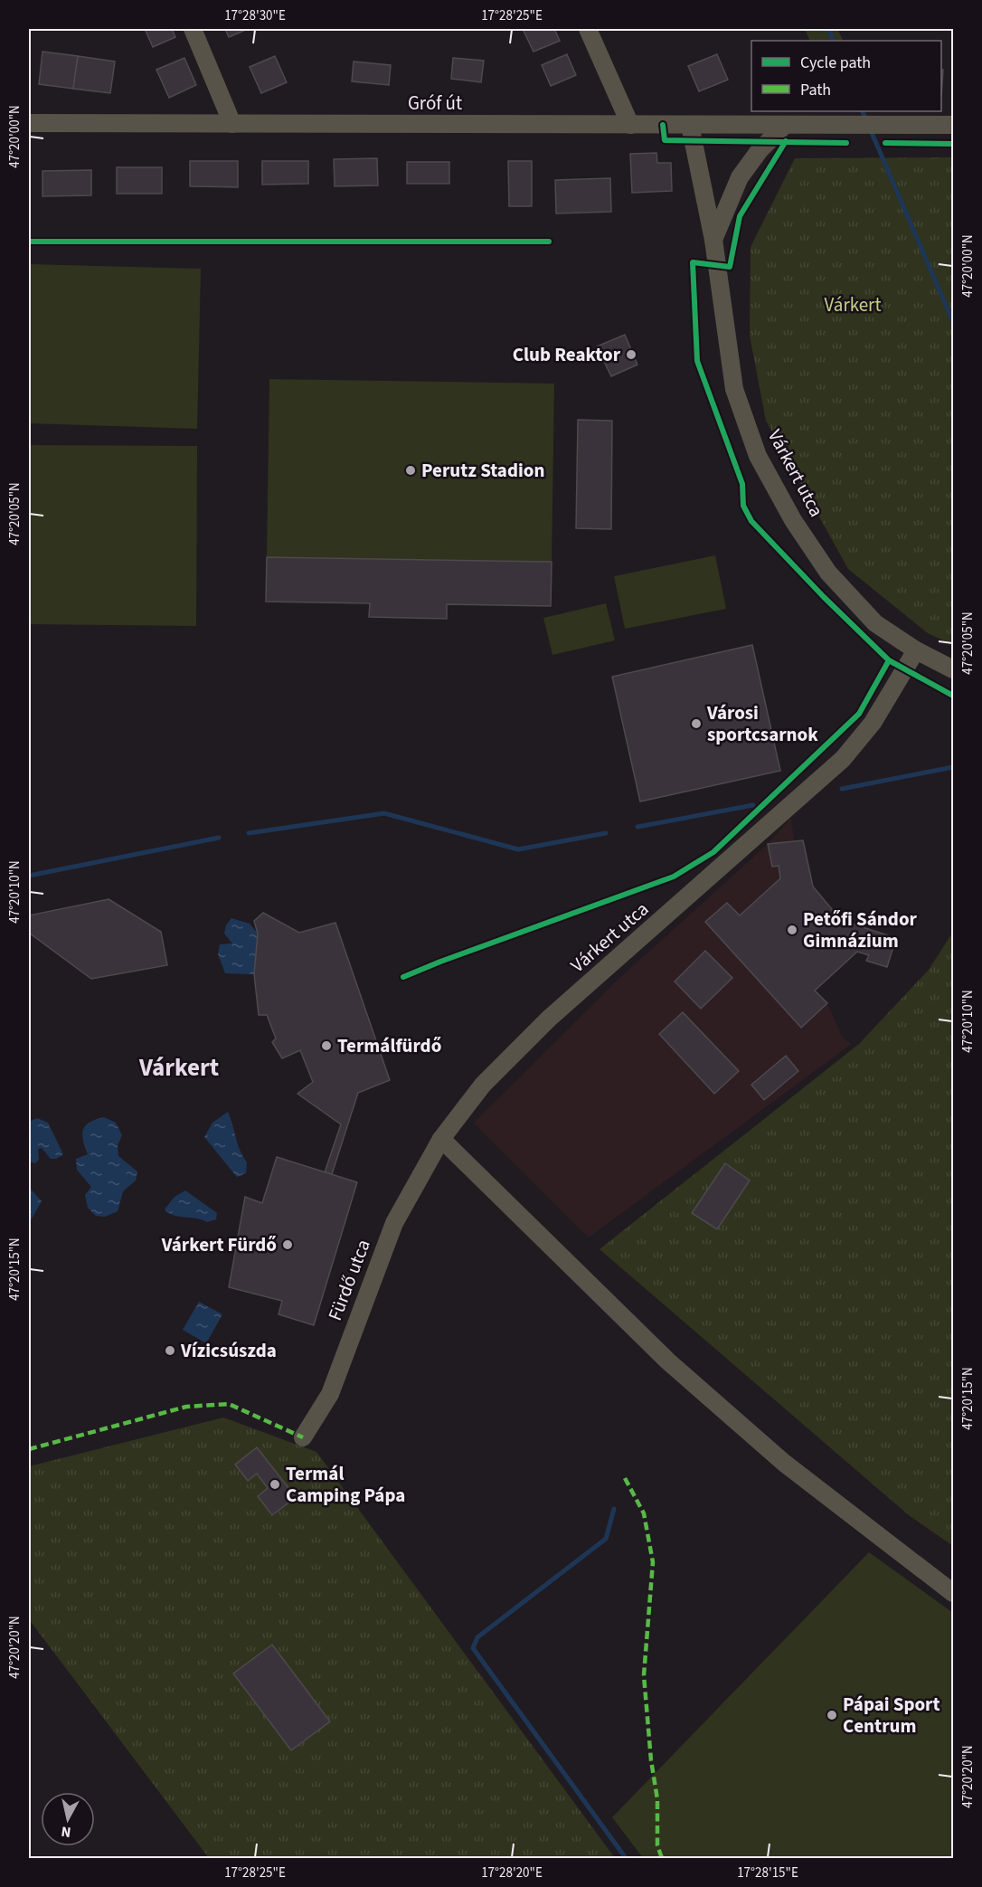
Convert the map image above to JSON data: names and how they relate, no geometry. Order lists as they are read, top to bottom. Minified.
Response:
{"streets":{"street":["Gróf út","Várkert utca","Fürdő utca"]},"crossings":[["Gróf út","Várkert utca"],["Várkert utca","Fürdő utca"]],"districts":["Várkert"],"parks":["Várkert"],"places":["Club Reaktor","Perutz Stadion","Városi sportcsarnok","Petőfi Sándor Gimnázium","Termálfürdő","Várkert Fürdő","Vízicsúszda","Termál Camping Pápa","Pápai Sport Centrum"],"legend":["Cycle path","Path"],"north":"bottom","coordinates":["17°28'30\"E","17°28'25\"E","47°20'00\"N","47°20'05\"N","47°20'10\"N","47°20'15\"N","47°20'20\"N","17°28'20\"E","17°28'15\"E"]}
